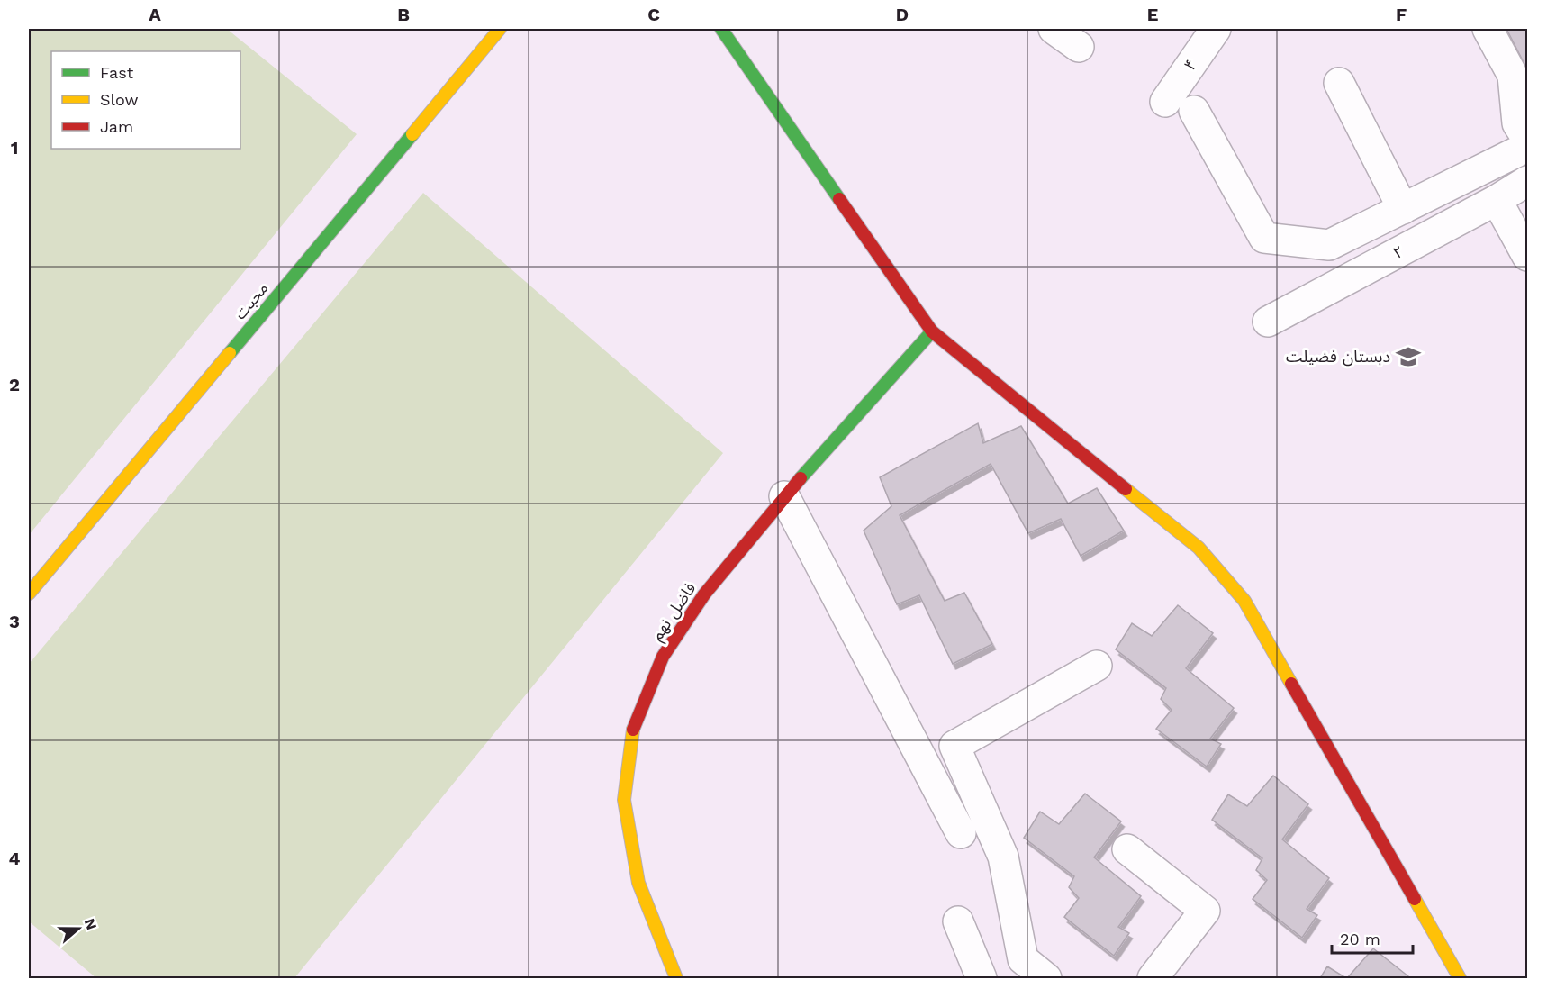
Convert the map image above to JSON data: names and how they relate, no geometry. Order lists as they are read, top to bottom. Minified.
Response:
{"streets":{"street":["۴","۲","محبت","فاضل نهم"]},"places":{"school or university":["دبستان فضیلت"]},"legend":["Fast","Slow","Jam"],"scale_bar":"20 m","north":"right","grid":{"columns":["A","B","C","D","E","F"],"rows":["1","2","3","4"]}}
